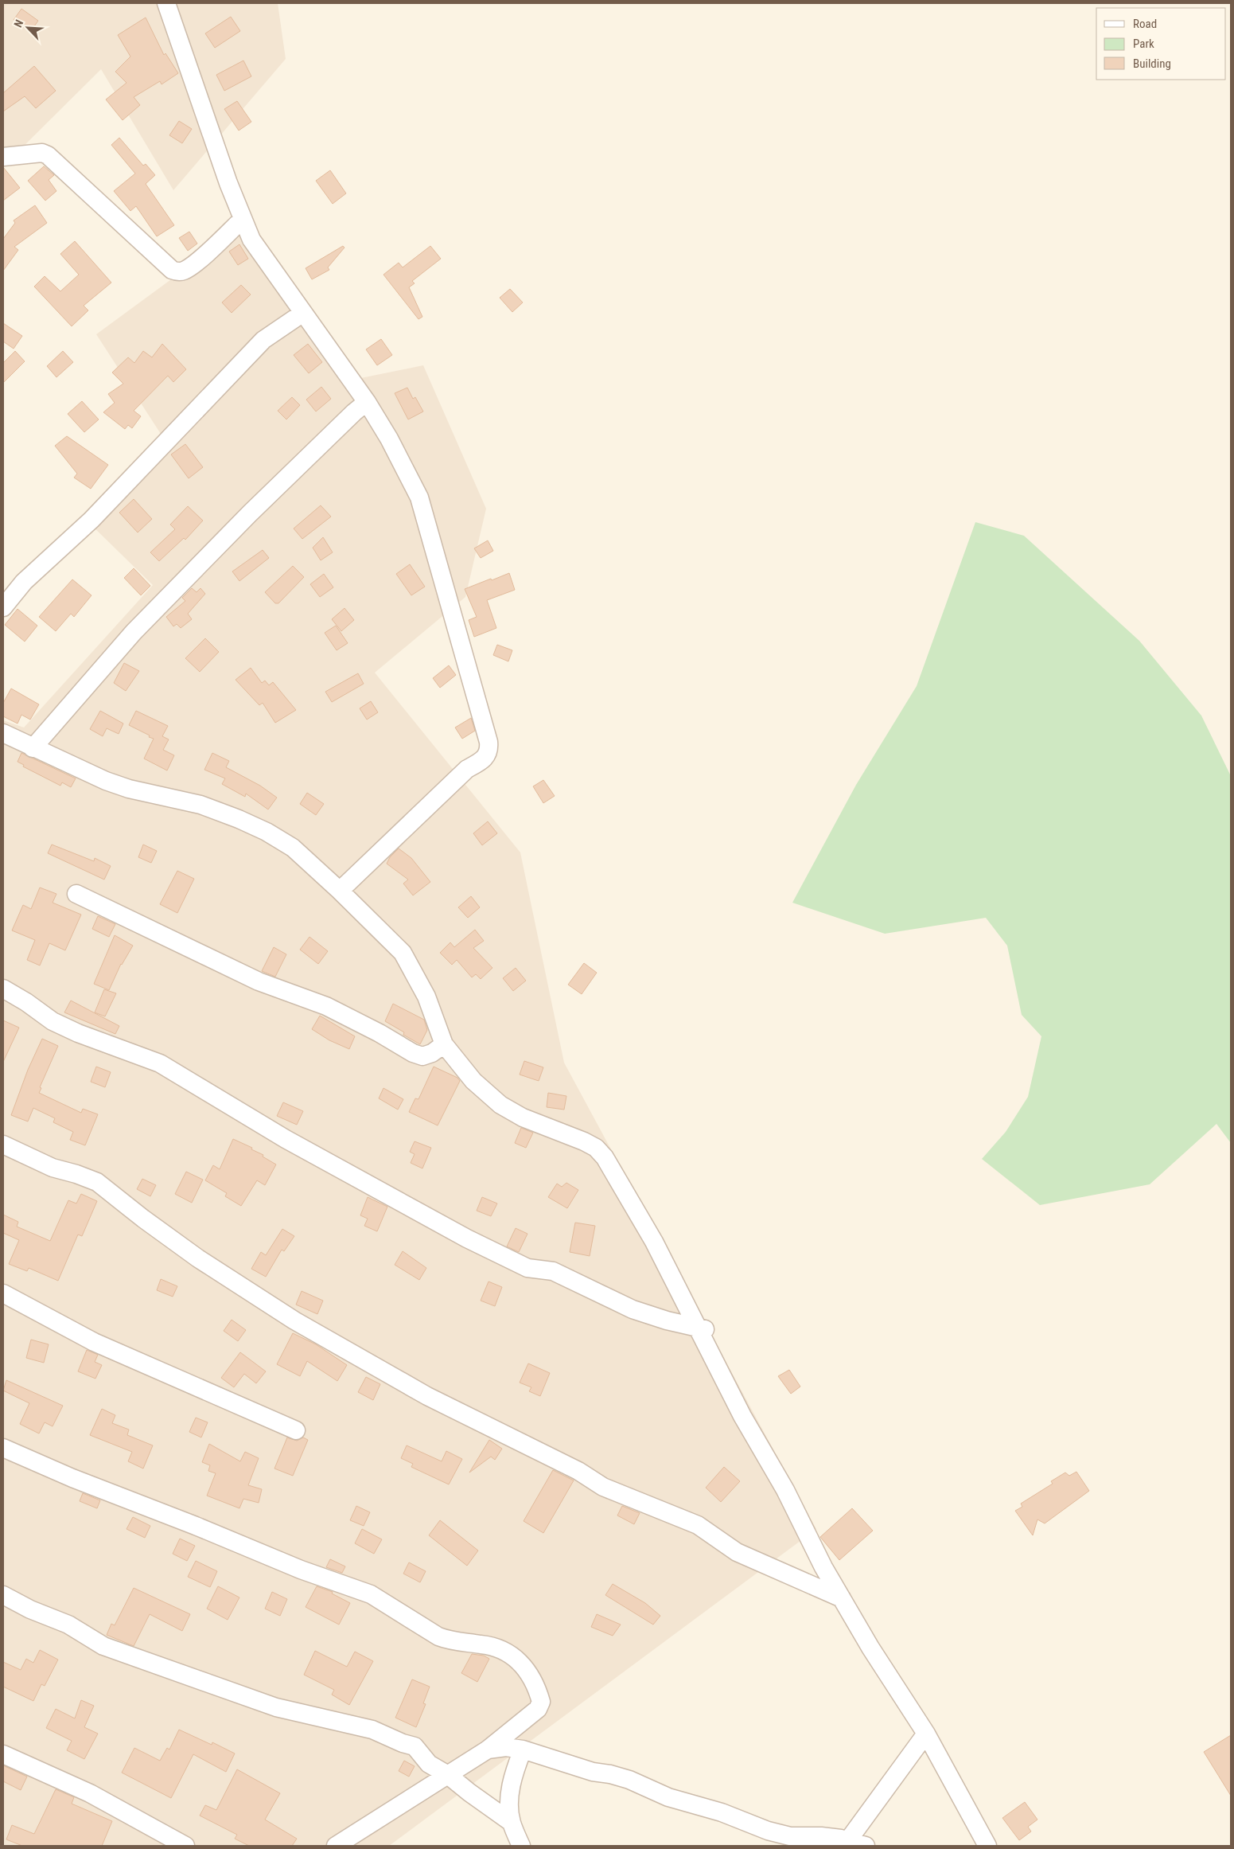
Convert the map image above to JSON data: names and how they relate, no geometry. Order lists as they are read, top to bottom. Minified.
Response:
{"legend":["Road","Park","Building"],"north":"top left"}
